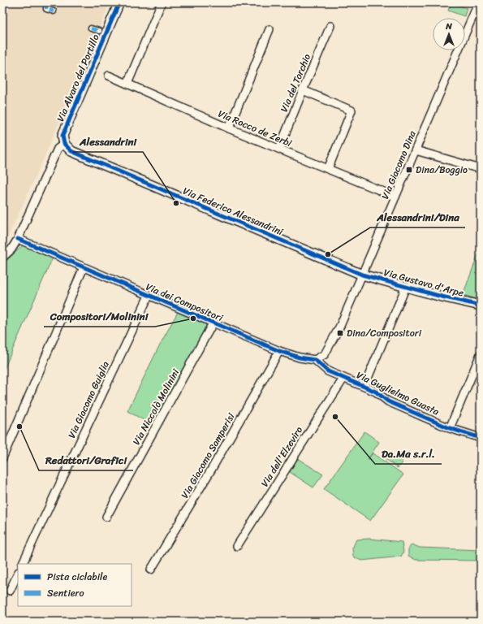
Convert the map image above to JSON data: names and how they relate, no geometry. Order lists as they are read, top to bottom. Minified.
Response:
{"streets":{"street":["Via Alvaro del Portillo","Via del Torchio","Via Rocco de Zerbi","Via Giacomo Dina","Via Federico Alessandrini","Via Gustavo d'Arpe","Via dei Compositori","Via Guglielmo Guasta","Via Giacomo Guiglia","Via Niccolò Molinini","Via Giacomo Samperisi","Via dell'Elzeviro"]},"crossings":[["Via Alvaro del Portillo","Via Federico Alessandrini"],["Via del Torchio","Via Rocco de Zerbi"],["Via Rocco de Zerbi","Via Giacomo Dina"],["Via Giacomo Dina","Via Federico Alessandrini"],["Via Giacomo Dina","Via Gustavo d'Arpe"],["Via Giacomo Dina","Via dei Compositori"],["Via Federico Alessandrini","Via Gustavo d'Arpe"],["Via dei Compositori","Via Giacomo Guiglia"],["Via dei Compositori","Via Niccolò Molinini"],["Via dei Compositori","Via Giacomo Samperisi"],["Via Guglielmo Guasta","Via dell'Elzeviro"]],"places":{"transit":["Dina/Boggio","Dina/Compositori"],"other":["Alessandrini","Alessandrini/Dina","Compositori/Molinini","Da.Ma s.r.l.","Redattori/Grafici"]},"legend":["Pista ciclabile","Sentiero"],"north":"top"}
